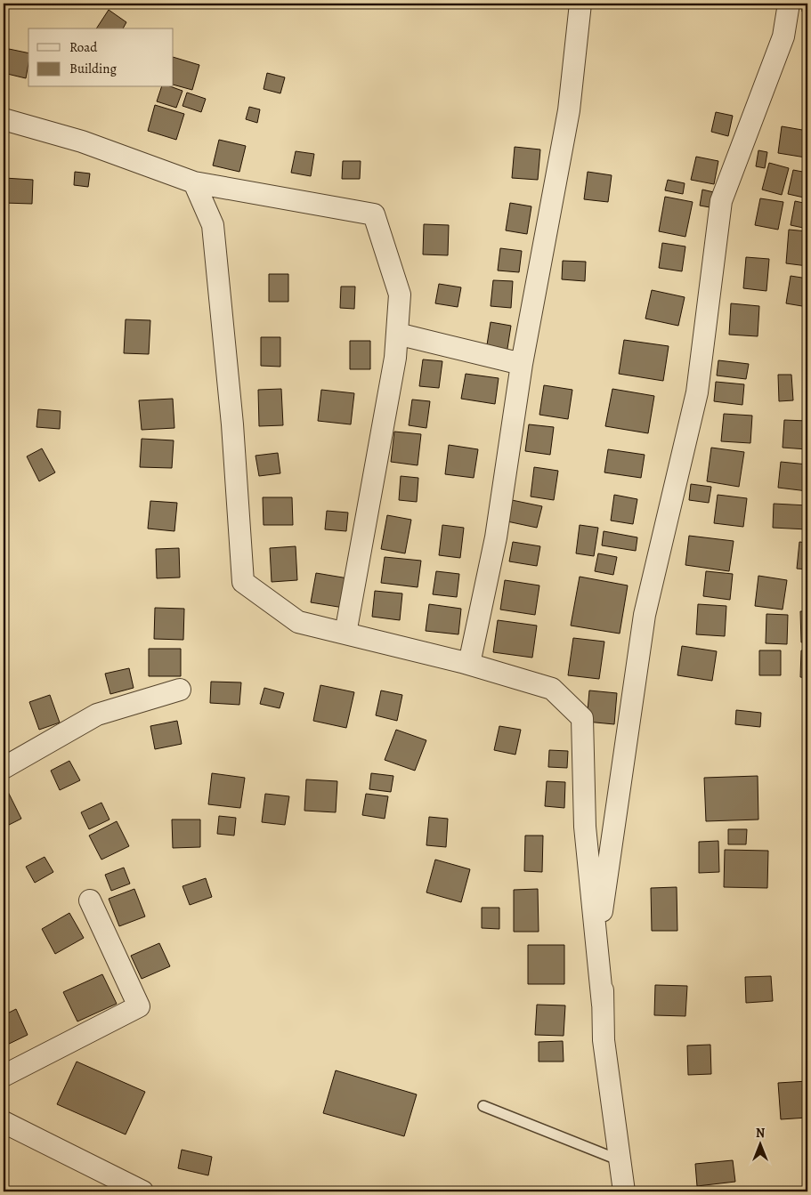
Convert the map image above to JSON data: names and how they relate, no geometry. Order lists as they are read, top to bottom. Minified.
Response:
{"legend":["Road","Building"],"north":"top"}
